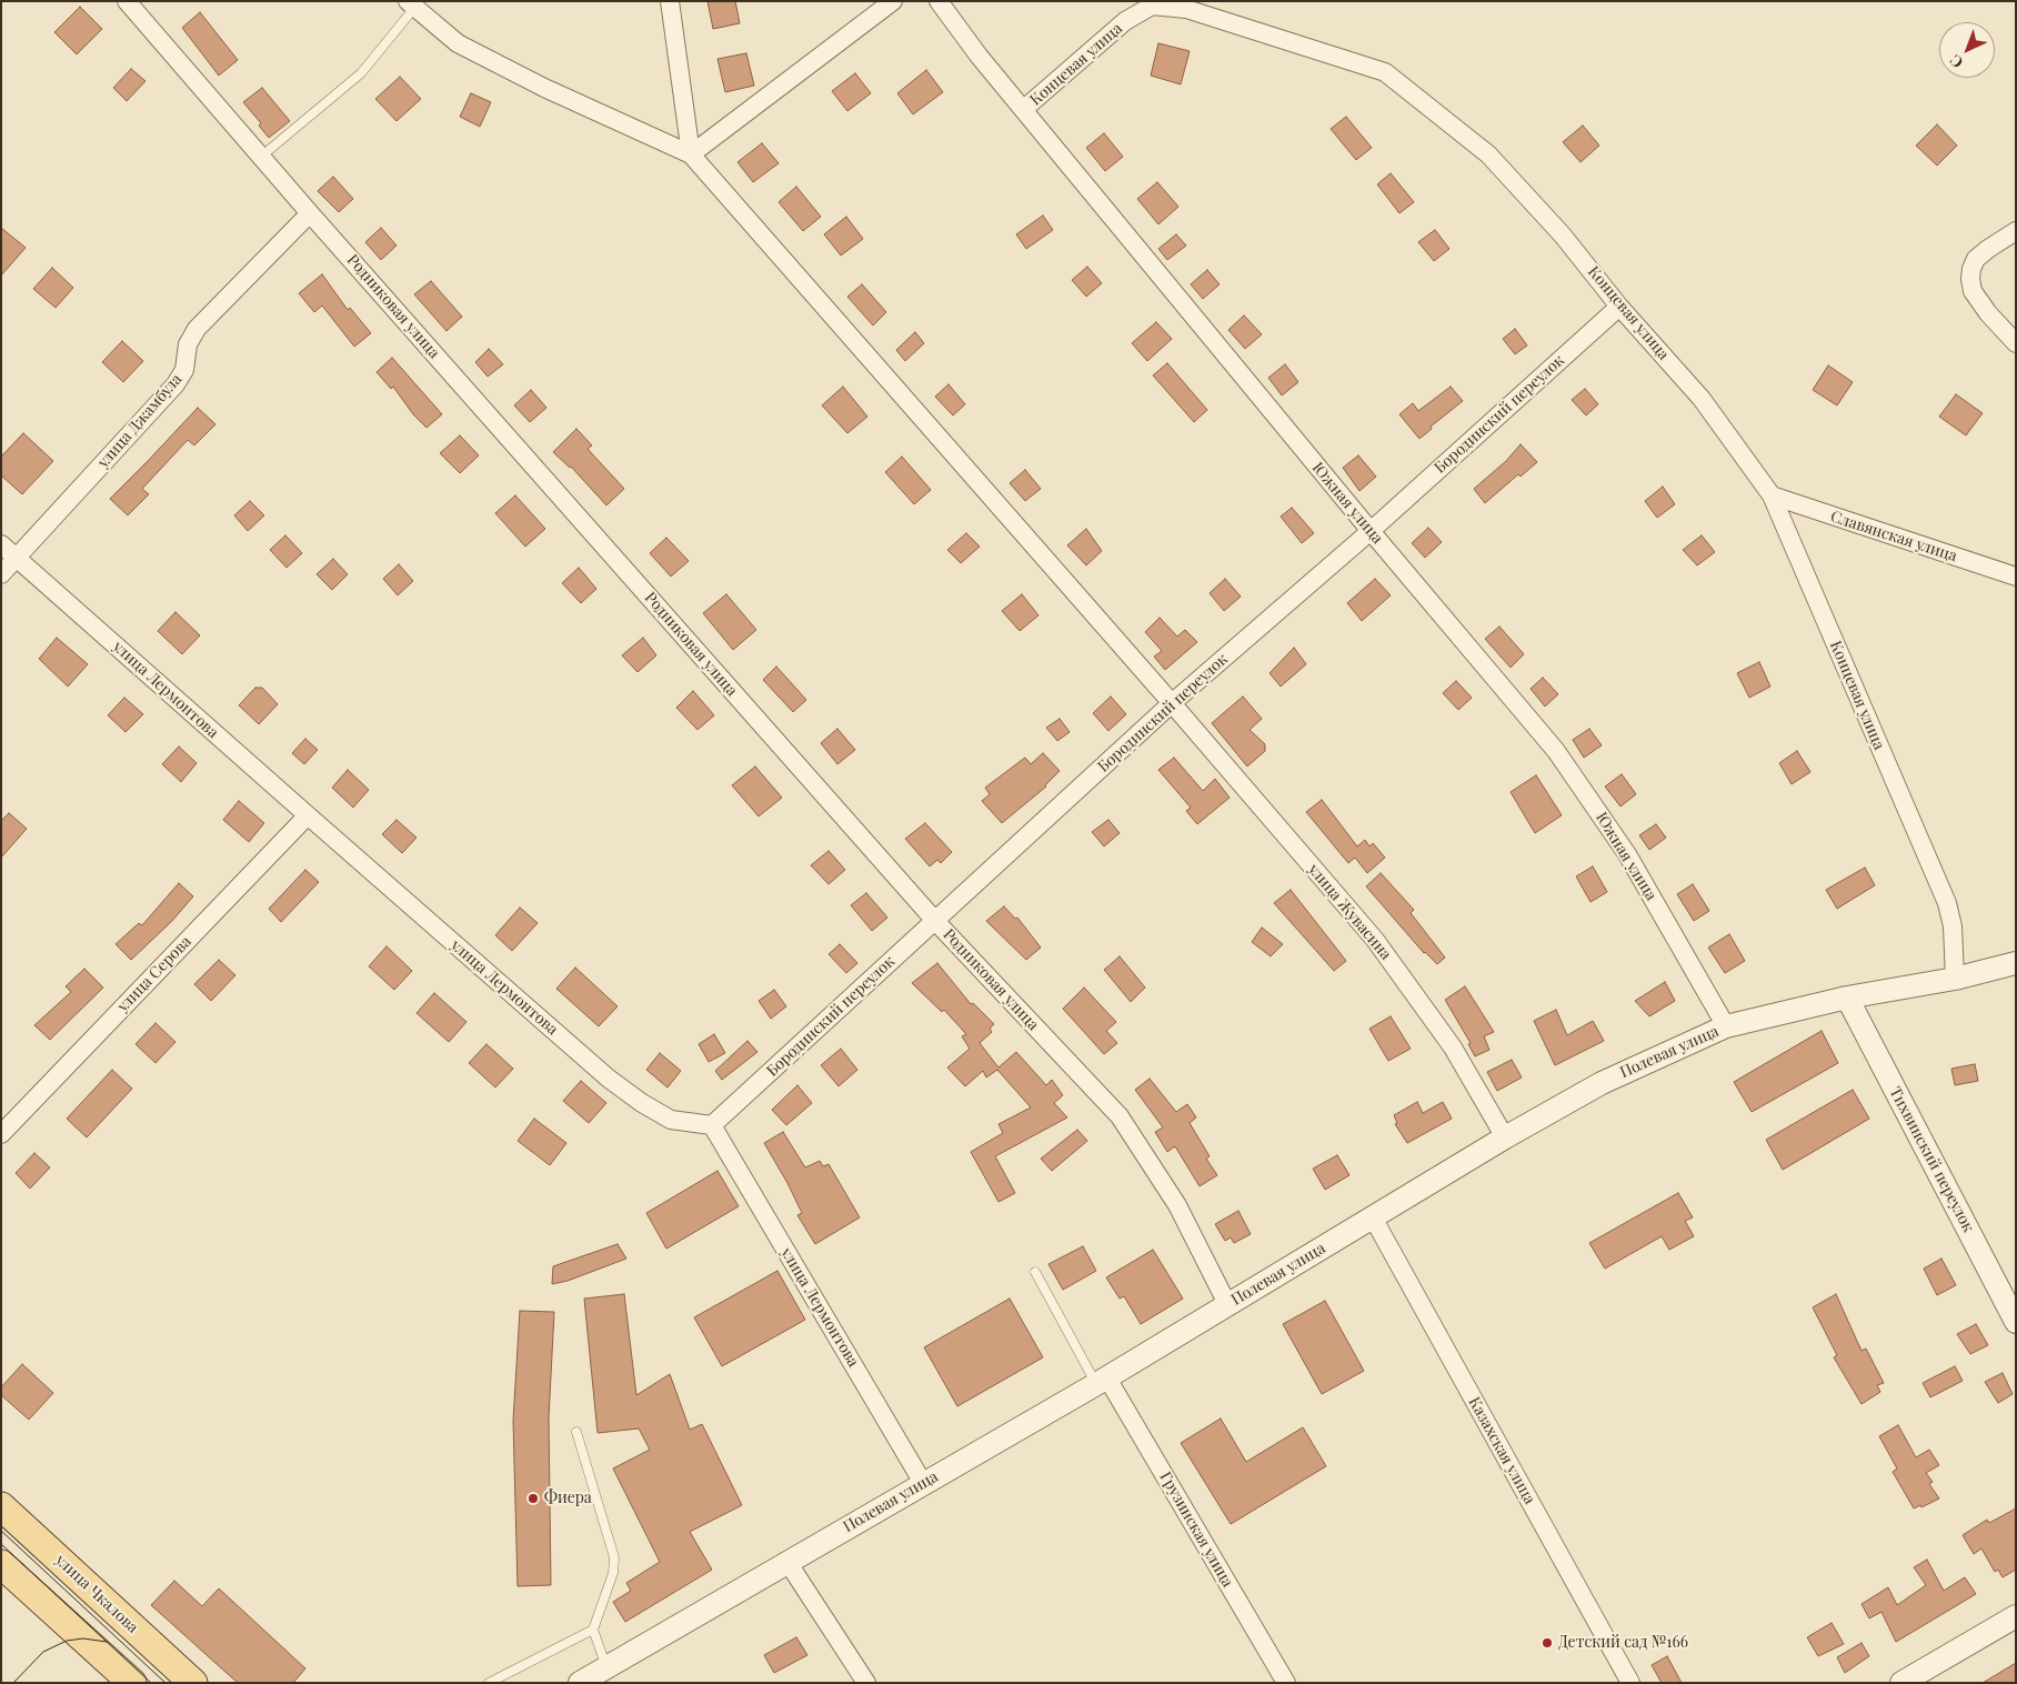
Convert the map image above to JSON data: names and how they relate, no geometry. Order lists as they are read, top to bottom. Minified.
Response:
{"streets":{"main road":["улица Чкалова"],"street":["Концевая улица","Родниковая улица","Бородинский переулок","улица Джамбула","Южная улица","Славянская улица","улица Лермонтова","улица Жувасина","улица Серова","Полевая улица","Тихвинский переулок","Казахская улица","Грузинская улица"]},"crossings":[["Концевая улица","Бородинский переулок"],["Концевая улица","Южная улица"],["Концевая улица","Славянская улица"],["Концевая улица","Полевая улица"],["Родниковая улица","Бородинский переулок"],["Родниковая улица","улица Джамбула"],["Родниковая улица","Полевая улица"],["Бородинский переулок","Южная улица"],["Бородинский переулок","улица Лермонтова"],["Бородинский переулок","улица Жувасина"],["улица Джамбула","улица Лермонтова"],["Южная улица","Полевая улица"],["улица Лермонтова","улица Серова"],["улица Лермонтова","Полевая улица"],["улица Жувасина","Полевая улица"],["Полевая улица","Тихвинский переулок"],["Полевая улица","Казахская улица"],["Полевая улица","Грузинская улица"]],"places":["Фиера","Детский сад №166"],"north":"bottom left"}
